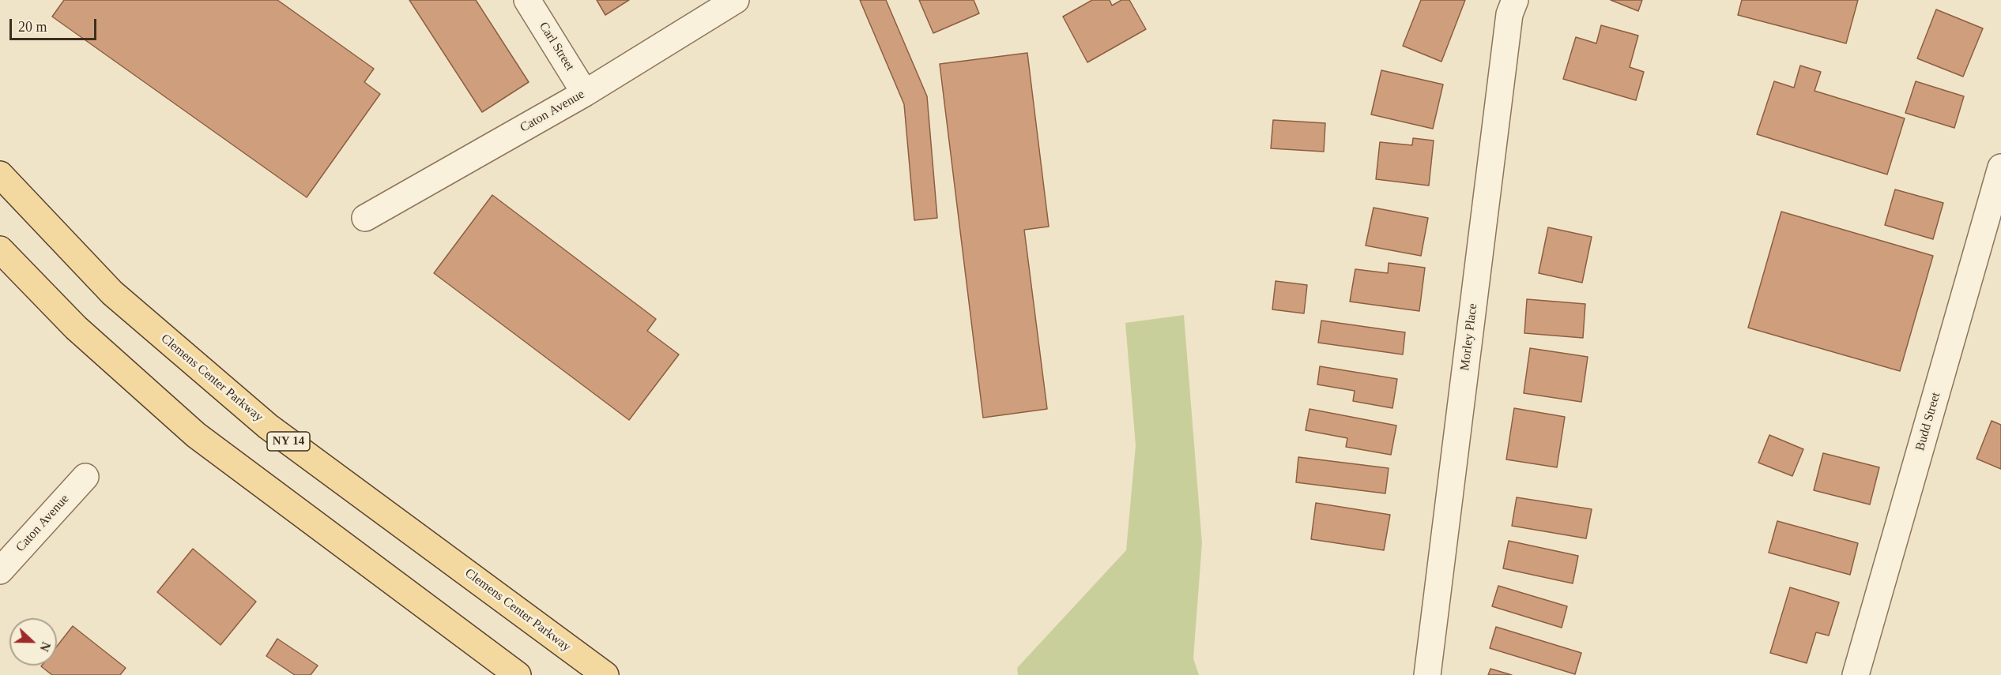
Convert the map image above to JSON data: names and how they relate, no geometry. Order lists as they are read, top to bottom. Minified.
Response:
{"streets":{"main road":["Clemens Center Parkway","NY 14"],"street":["Carl Street","Caton Avenue","Morley Place","Budd Street"]},"crossings":[["Carl Street","Caton Avenue"]],"scale_bar":"20 m","north":"right"}
